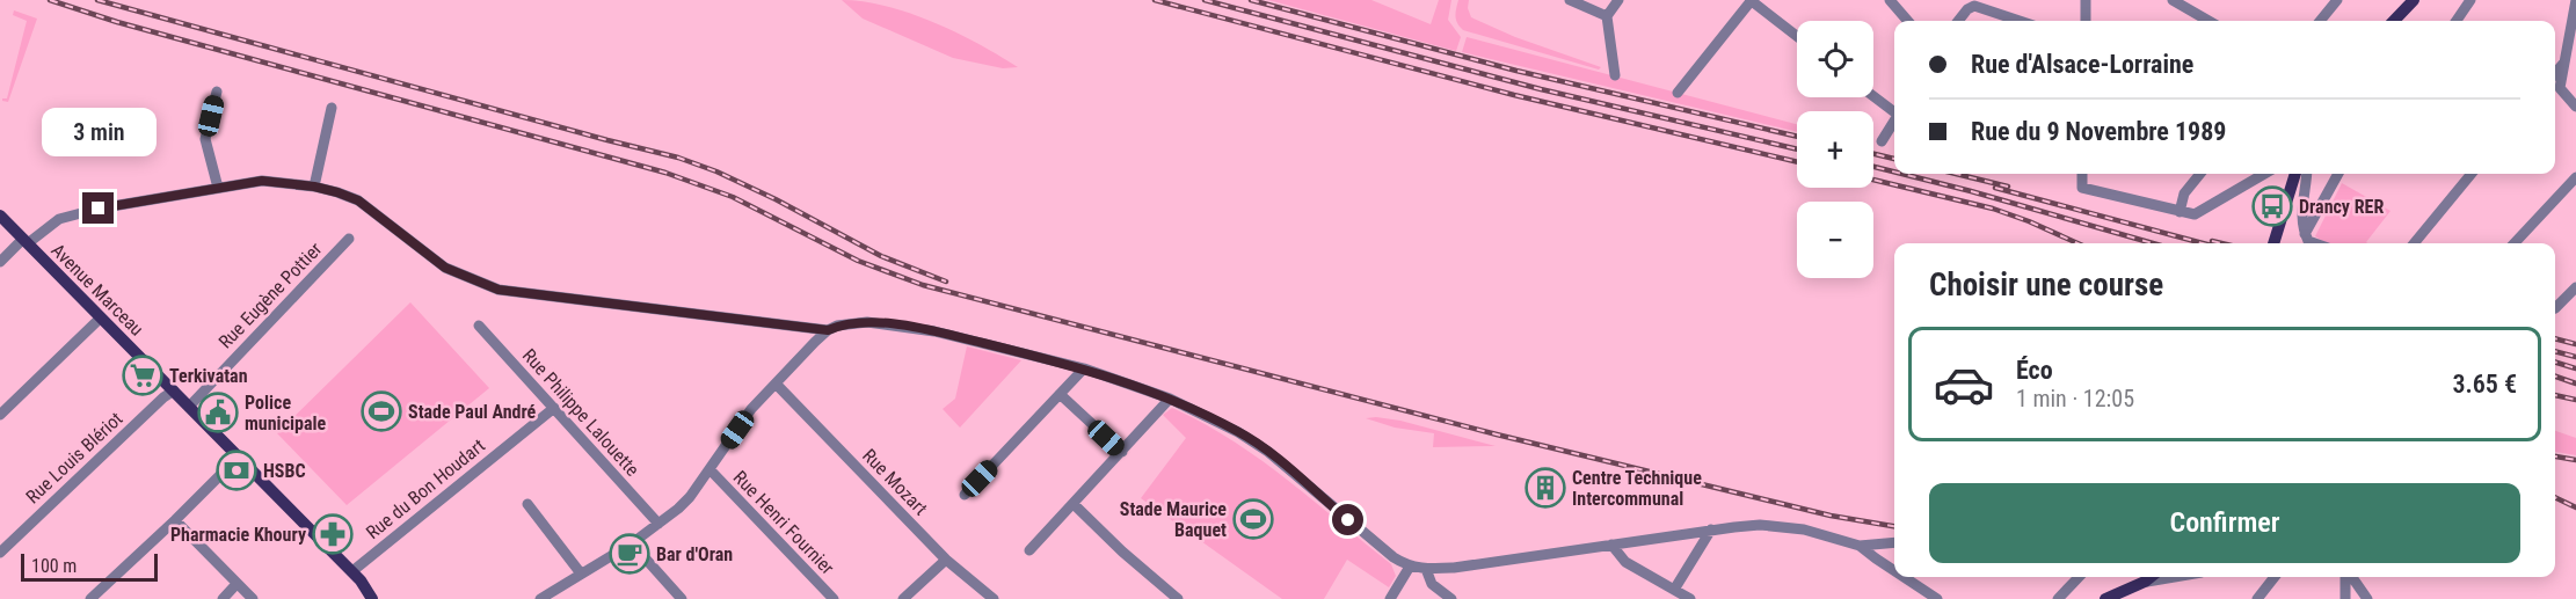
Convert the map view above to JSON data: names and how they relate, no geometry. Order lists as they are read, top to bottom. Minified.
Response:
{"streets":{"main road":["Avenue Marceau"],"street":["Rue Eugène Pottier","Rue Philippe Lalouette","Rue Louis Blériot","Rue Mozart","Rue du Bon Houdart","Rue Henri Fournier"]},"crossings":[["Avenue Marceau","Rue Eugène Pottier"],["Avenue Marceau","Rue Louis Blériot"],["Avenue Marceau","Rue du Bon Houdart"],["Rue Philippe Lalouette","Rue du Bon Houdart"]],"places":{"bus stop":["Drancy RER"],"supermarket":["Terkivatan"],"sports":["Stade Paul André","Stade Maurice Baquet"],"public building":["Police municipale"],"bank":["HSBC"],"building":["Centre Technique Intercommunal"],"pharmacy":["Pharmacie Khoury"],"cafe":["Bar d'Oran"]},"scale_bar":"100 m","page":{"map_buttons":["+","−"],"banner":["Rue d'Alsace-Lorraine","Rue du 9 Novembre 1989"],"bubble":"3 min","heading":"Choisir une course","list":[{"name":"Éco","note":"1 min · 12:05","value":"3.65 €"}],"buttons":"Confirmer","scale":"100 m"}}
